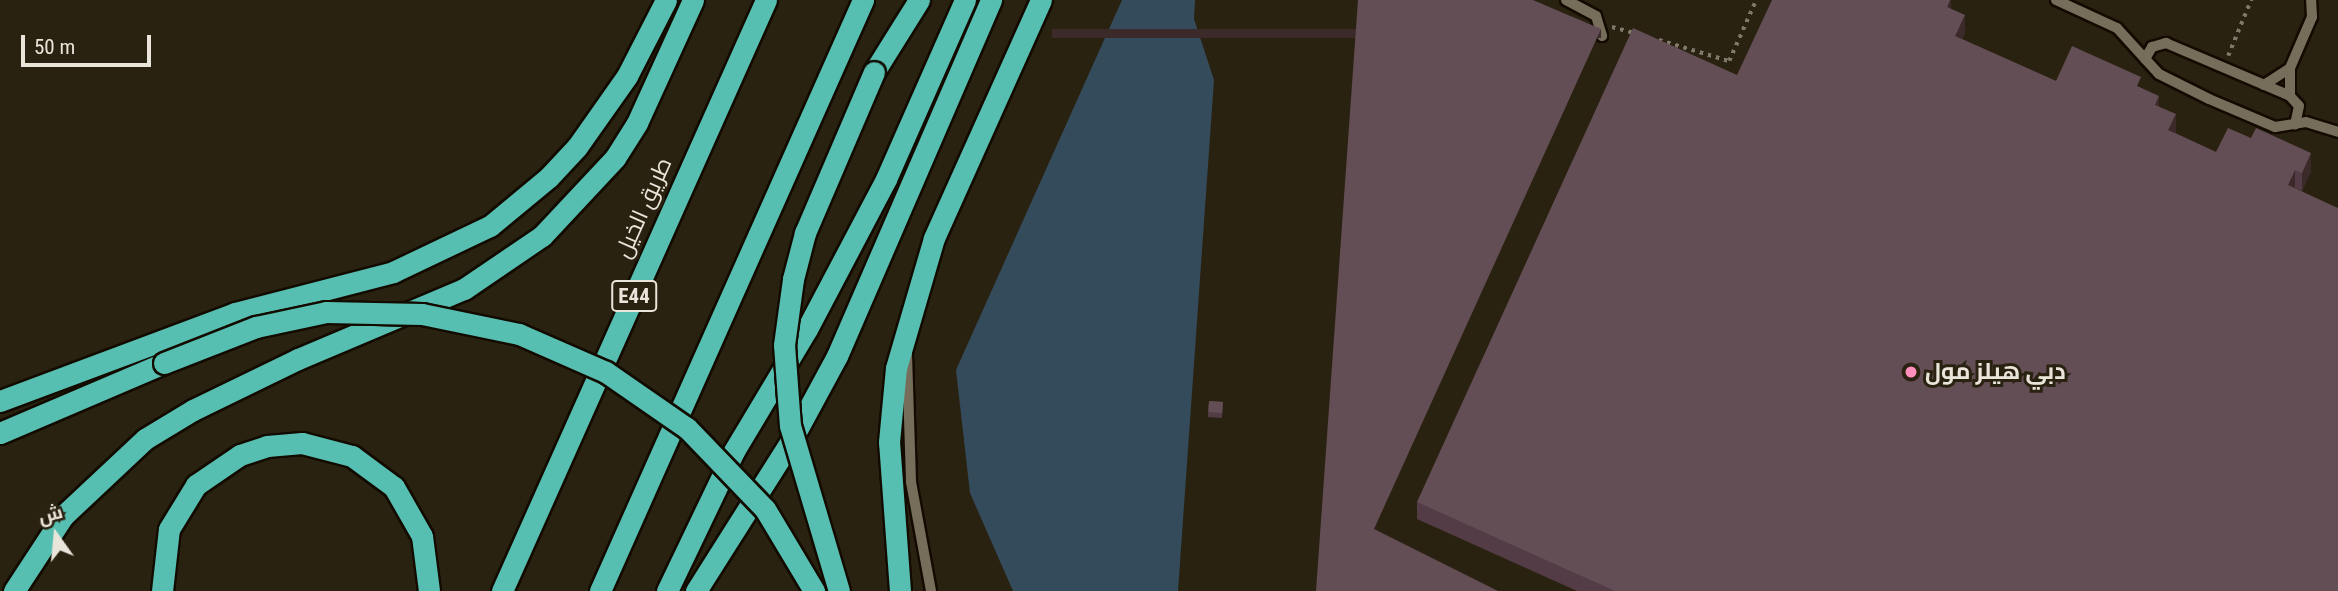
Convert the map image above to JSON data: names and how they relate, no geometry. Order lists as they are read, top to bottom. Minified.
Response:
{"streets":{"highway":["طريق الخيل","E44"]},"places":["دبي هيلز مول"],"scale_bar":"50 m","north":"top"}
